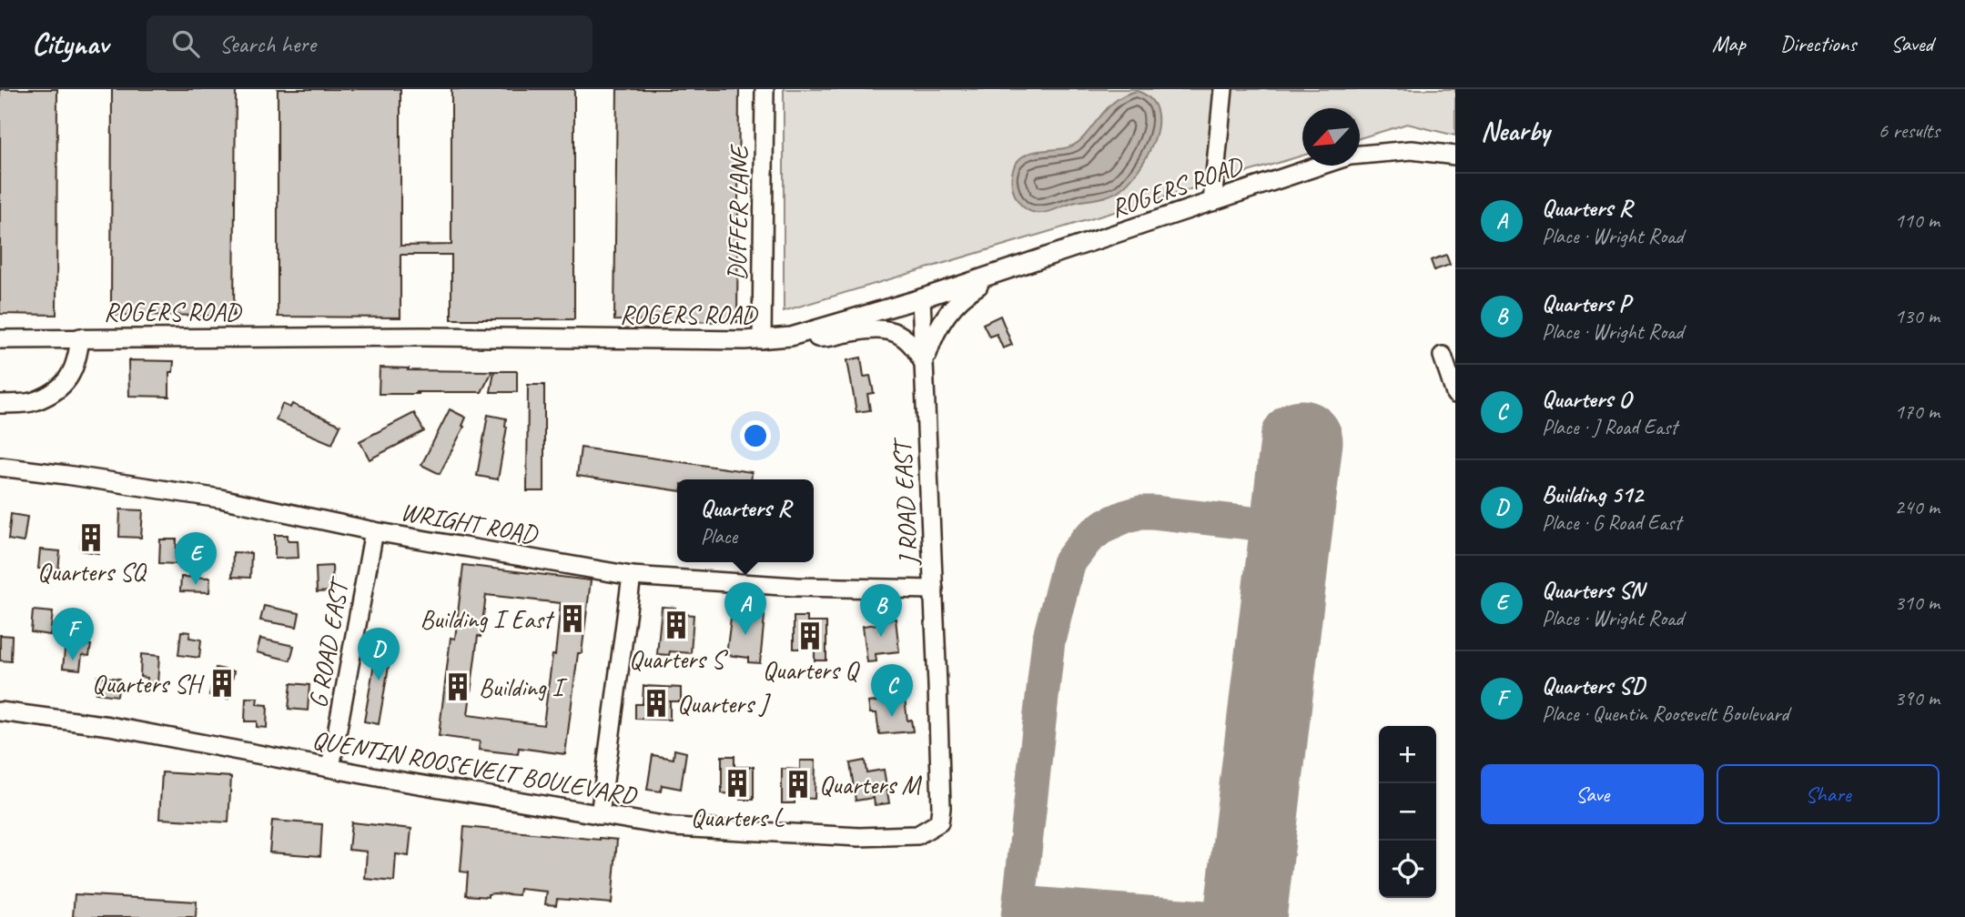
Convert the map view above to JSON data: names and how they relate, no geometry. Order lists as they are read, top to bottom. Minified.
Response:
{"streets":{"street":["ROGERS ROAD","DUFFER LANE","J ROAD EAST","WRIGHT ROAD","G ROAD EAST","QUENTIN ROOSEVELT BOULEVARD"]},"crossings":[["ROGERS ROAD","DUFFER LANE"],["ROGERS ROAD","J ROAD EAST"],["J ROAD EAST","WRIGHT ROAD"],["J ROAD EAST","QUENTIN ROOSEVELT BOULEVARD"],["WRIGHT ROAD","G ROAD EAST"],["G ROAD EAST","QUENTIN ROOSEVELT BOULEVARD"]],"places":{"building":["Quarters SQ","Building I East","Quarters S","Quarters Q","Quarters SH","Building I","Quarters J","Quarters L","Quarters M"]},"north":"bottom left","page":{"header":"Citynav","search":"Search here","nav":["Map","Directions","Saved"],"heading":["Nearby","6 results"],"list":[{"mark":"A","name":"Quarters R","note":"Place · Wright Road","value":"110 m"},{"mark":"B","name":"Quarters P","note":"Place · Wright Road","value":"130 m"},{"mark":"C","name":"Quarters O","note":"Place · J Road East","value":"170 m"},{"mark":"D","name":"Building 512","note":"Place · G Road East","value":"240 m"},{"mark":"E","name":"Quarters SN","note":"Place · Wright Road","value":"310 m"},{"mark":"F","name":"Quarters SD","note":"Place · Quentin Roosevelt Boulevard","value":"390 m"}],"popup":["Quarters R","Place"],"pins":["E","A","B","F","D","C"],"map_buttons":["+","−"],"buttons":["Save","Share"]}}
